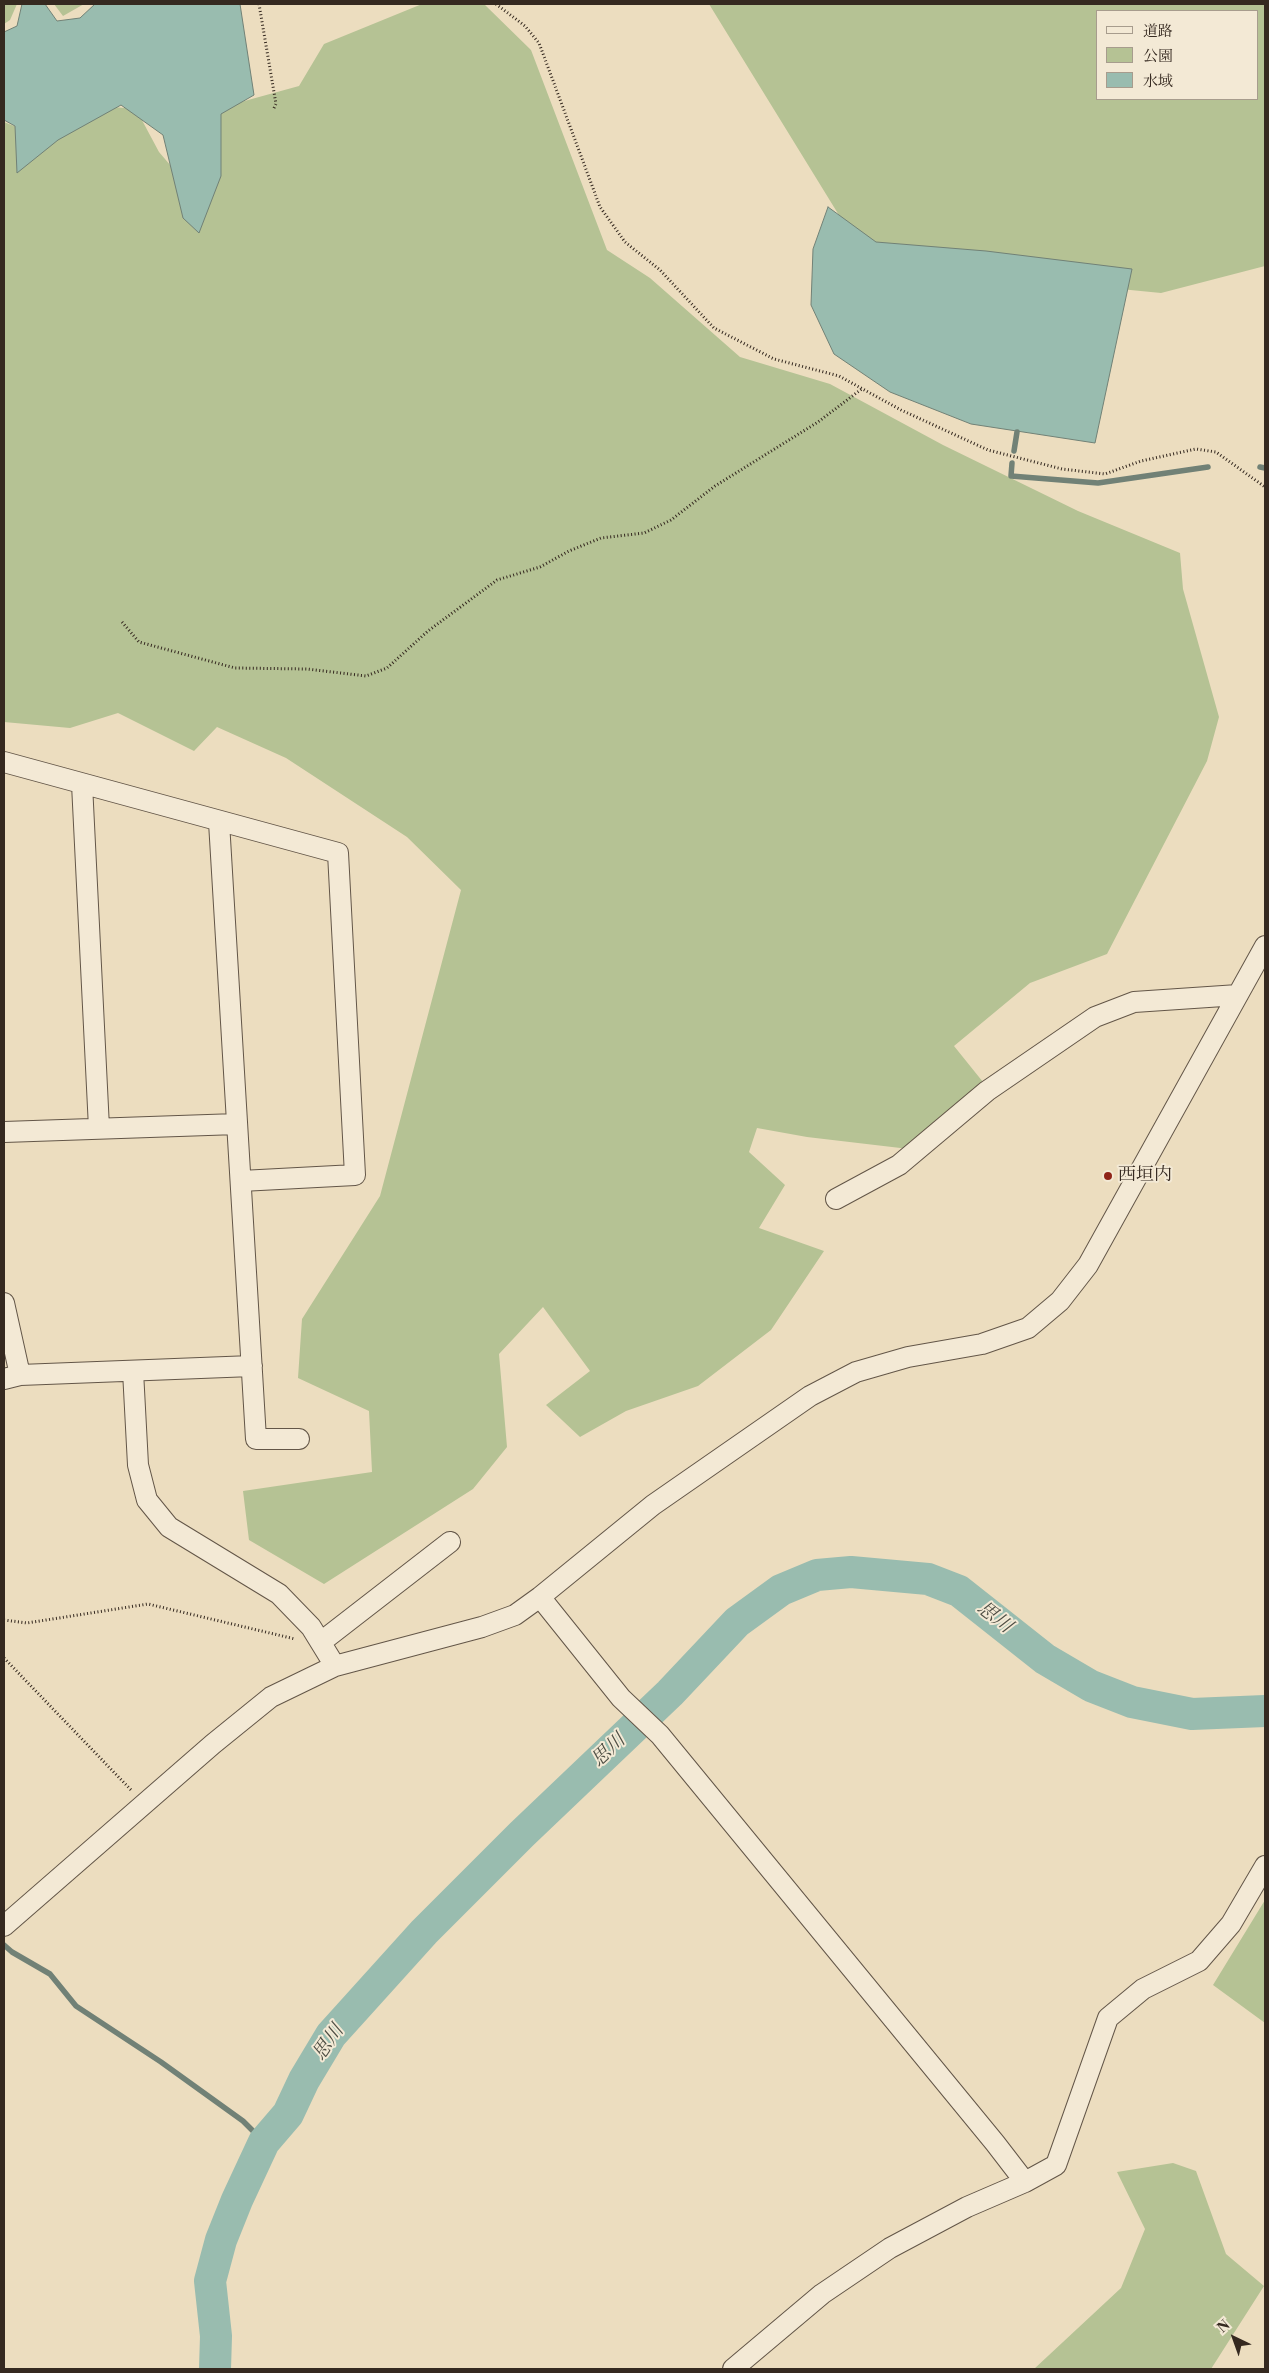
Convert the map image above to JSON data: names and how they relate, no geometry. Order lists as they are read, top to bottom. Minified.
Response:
{"water":["思川"],"places":["西垣内"],"legend":["道路","公園","水域"],"north":"top left"}
